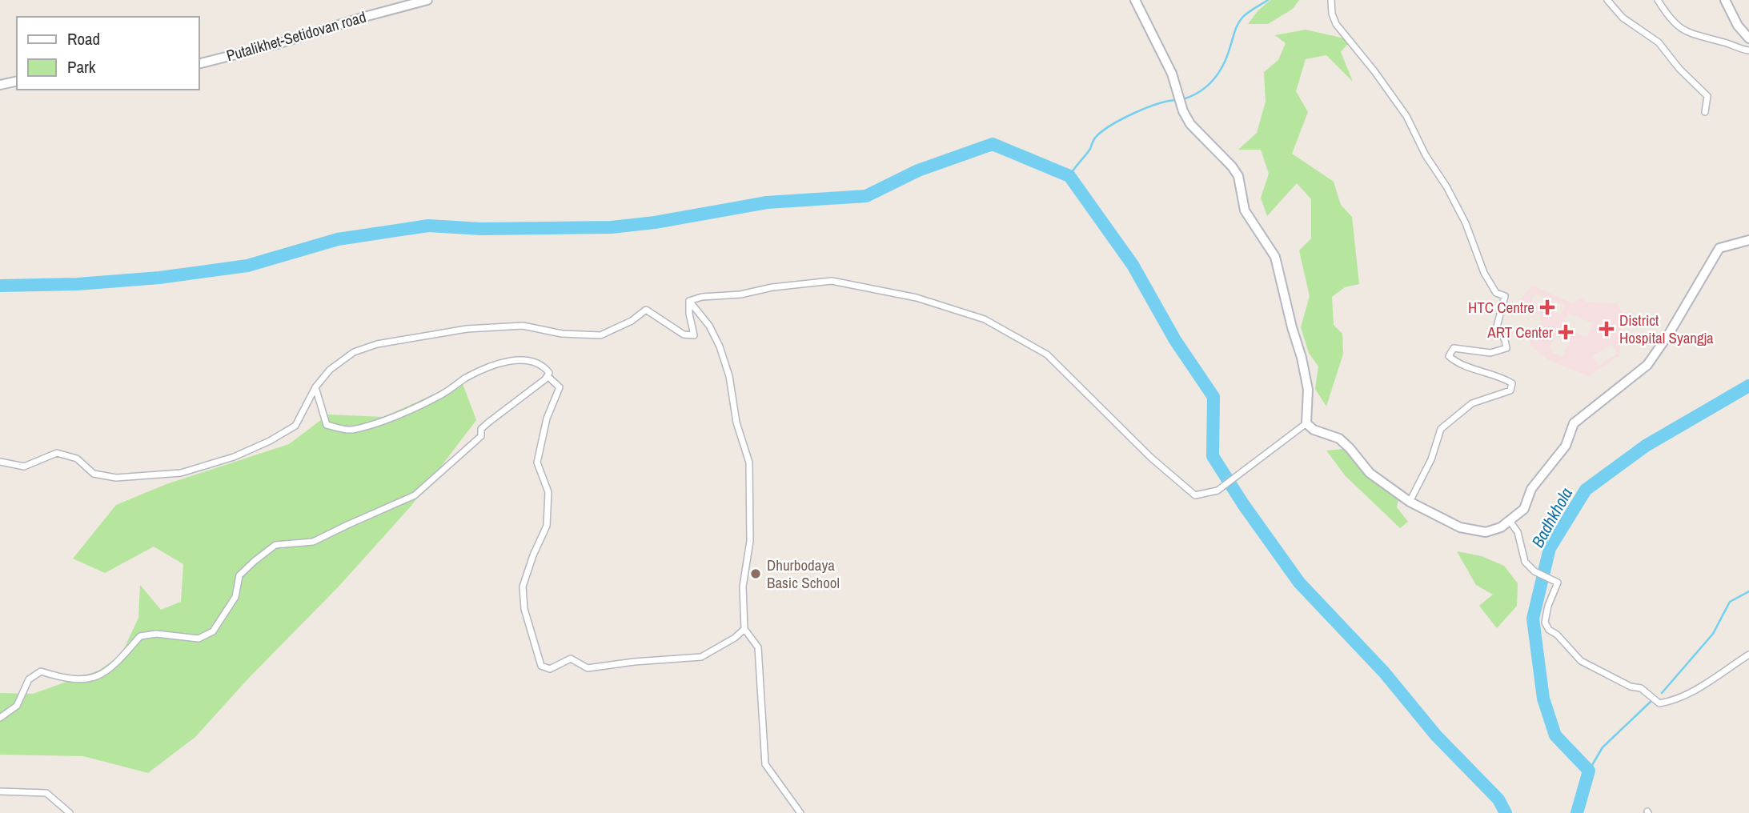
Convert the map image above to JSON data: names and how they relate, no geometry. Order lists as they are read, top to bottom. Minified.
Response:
{"streets":{"main road":["Putalikhet-Setidovan road"]},"water":["Badhkhola"],"places":{"health":["HTC Centre","District Hospital Syangja","ART Center"],"other":["Dhurbodaya Basic School"]},"legend":["Road","Park"]}
